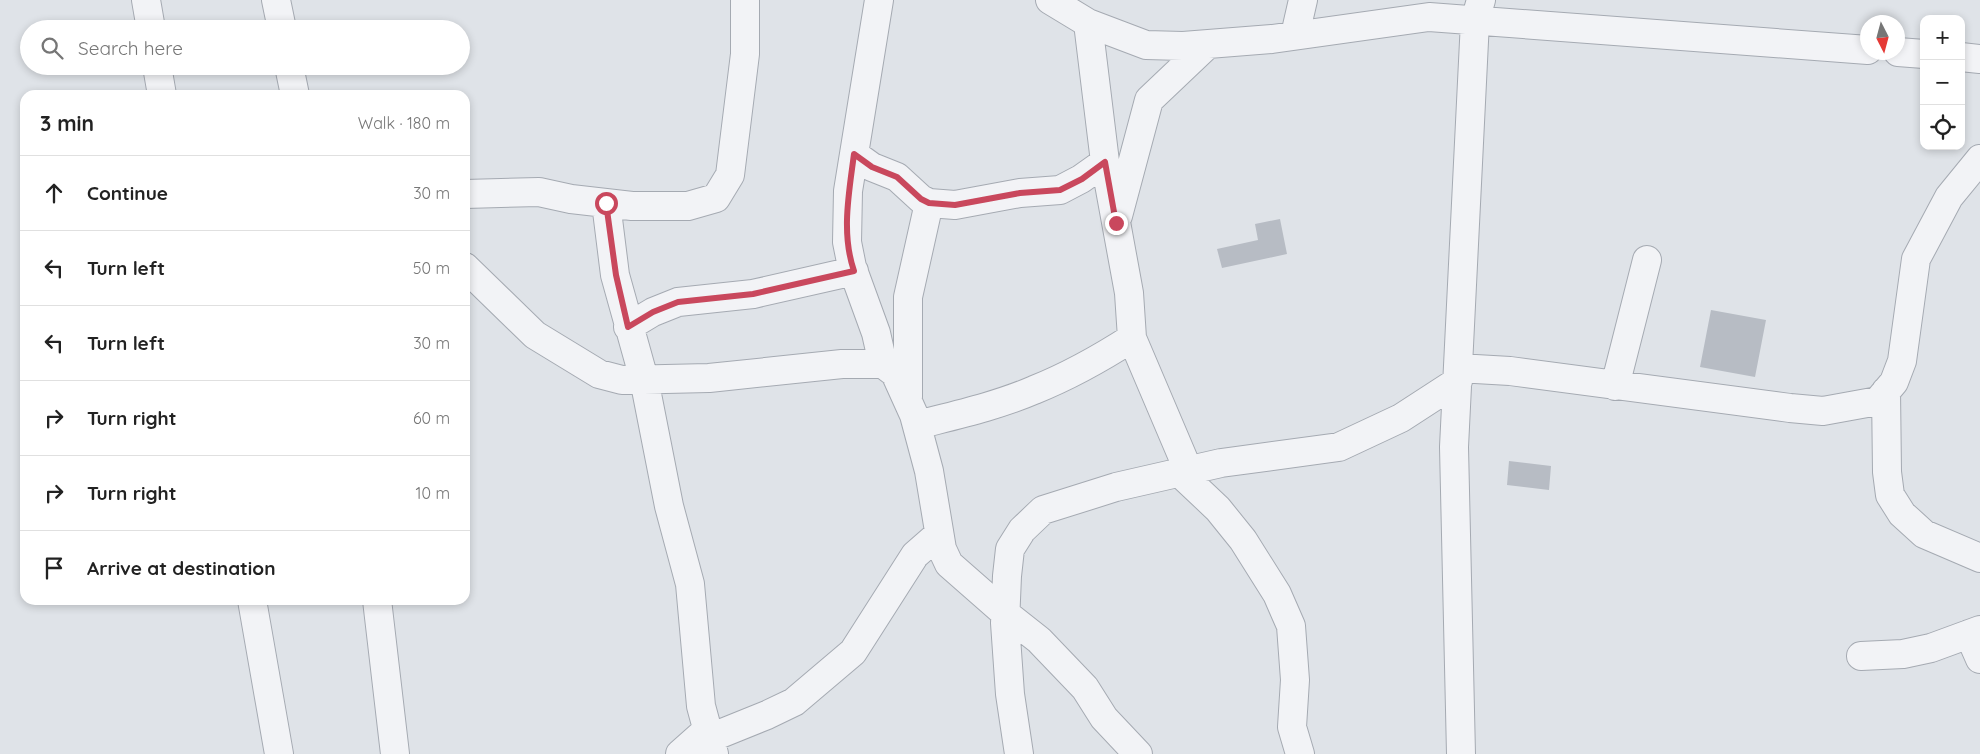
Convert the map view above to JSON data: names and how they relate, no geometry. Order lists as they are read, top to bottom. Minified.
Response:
{"north":"bottom","page":{"map_buttons":["+","−"],"search":"Search here","heading":["3 min","Walk · 180 m"],"list":[["Continue","30 m"],["Turn left","50 m"],["Turn left","30 m"],["Turn right","60 m"],["Turn right","10 m"],"Arrive at destination"]}}
